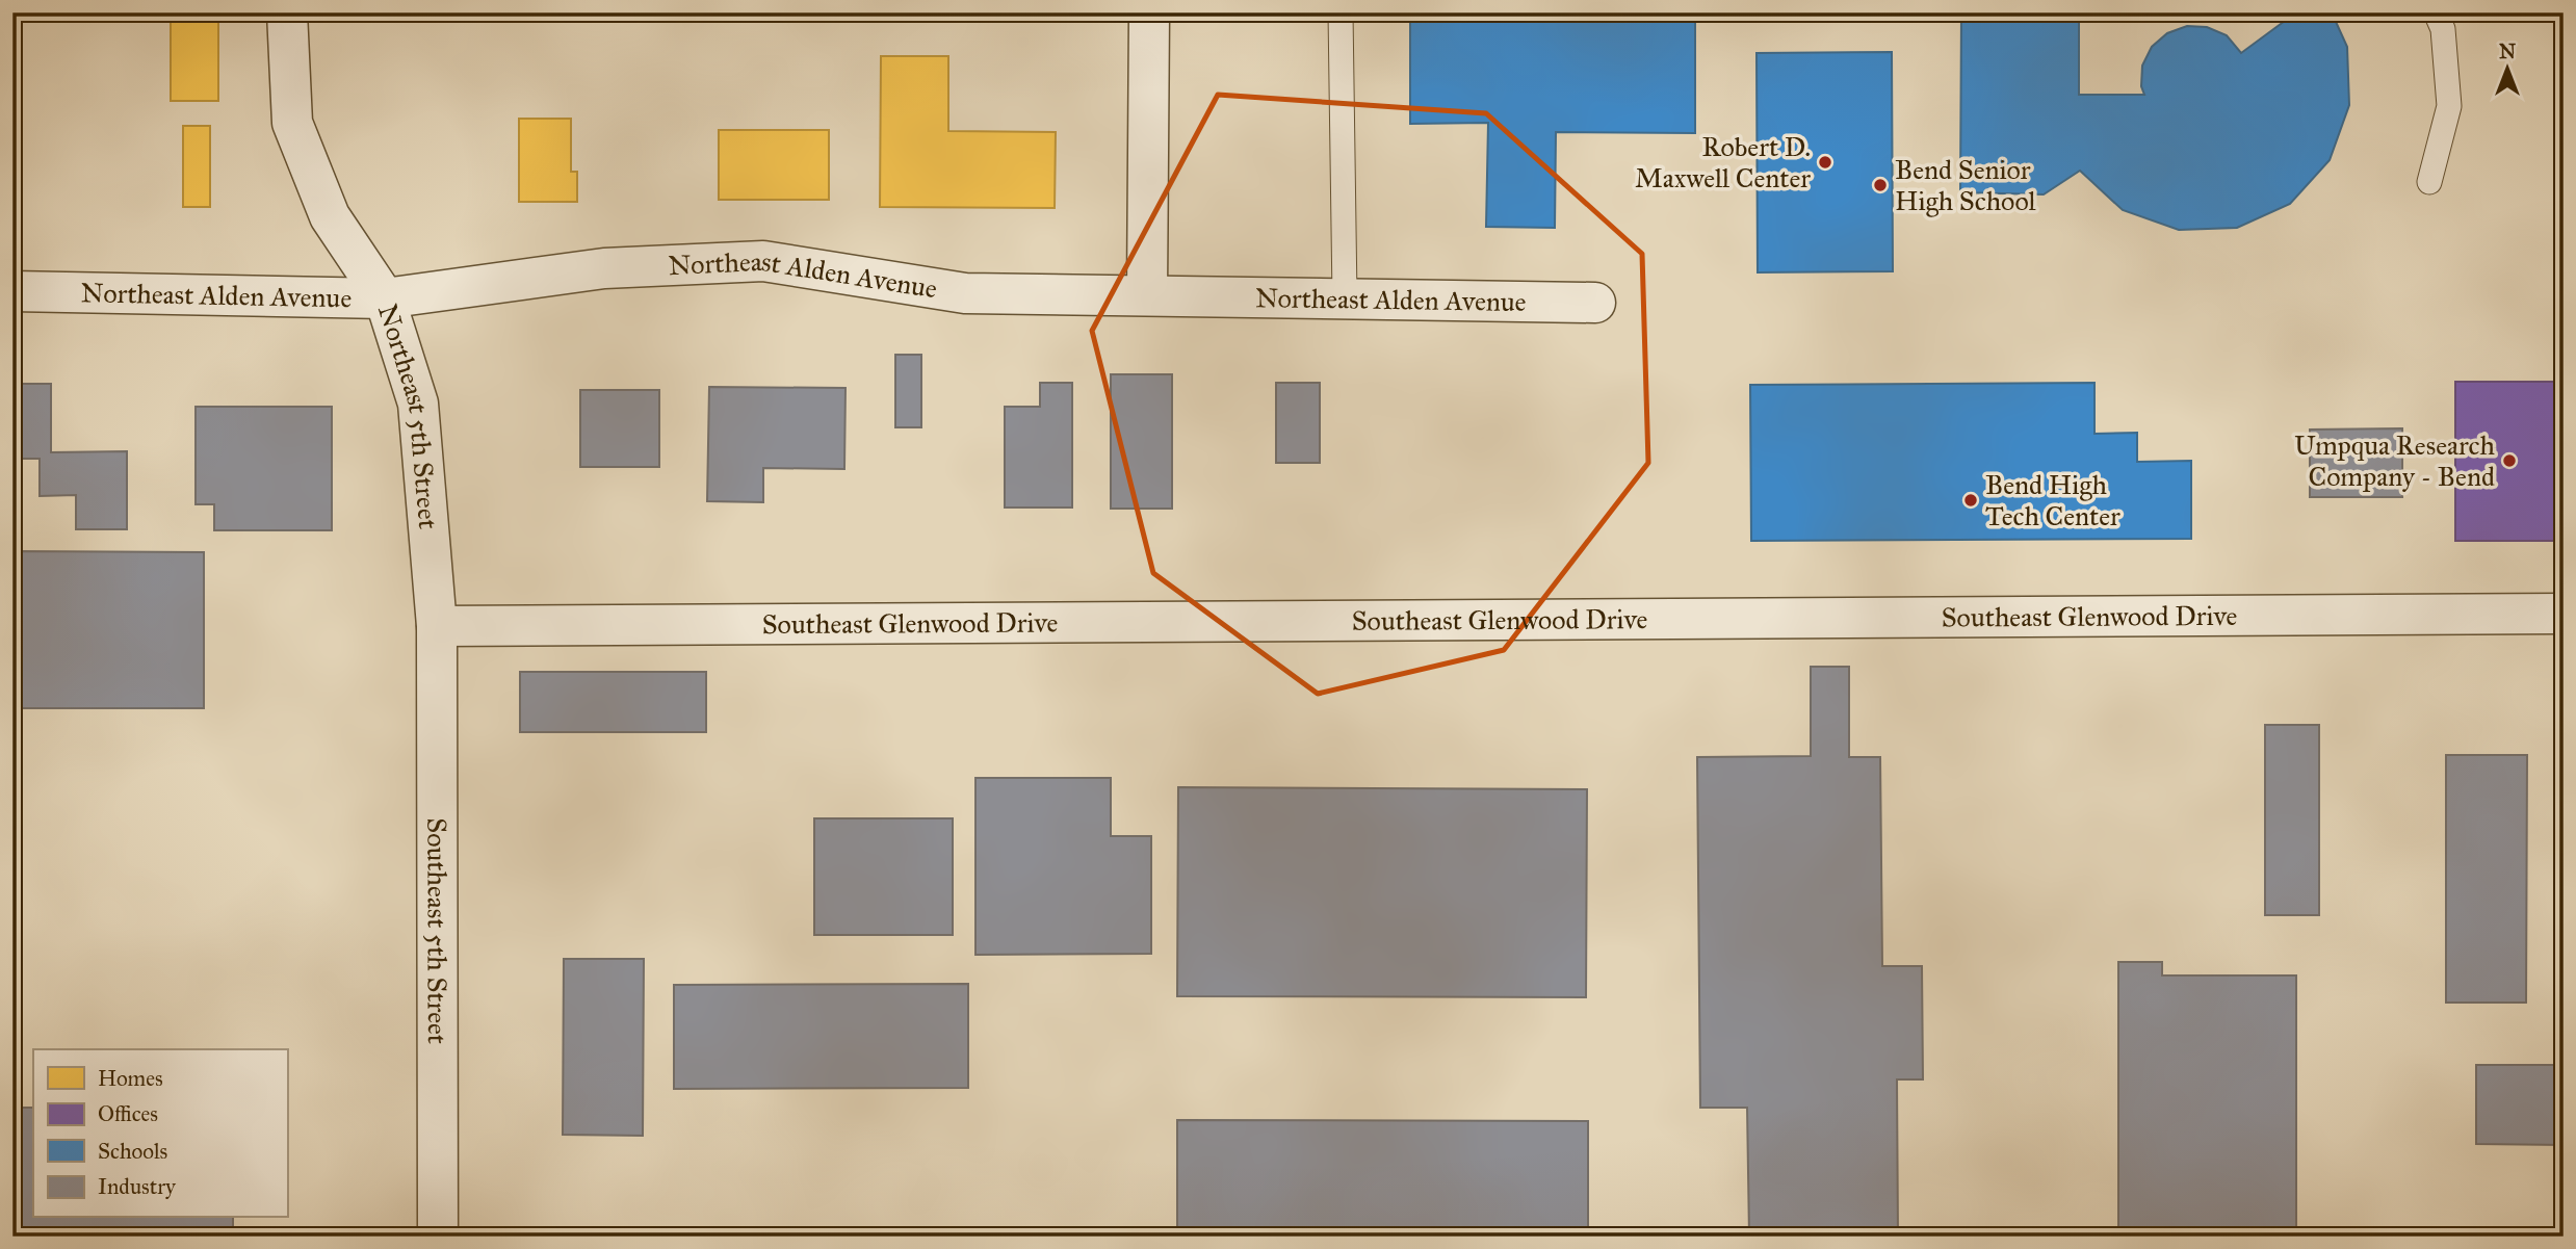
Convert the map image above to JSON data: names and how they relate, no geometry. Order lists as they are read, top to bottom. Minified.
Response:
{"streets":{"street":["Northeast Alden Avenue","Northeast 5th Street","Southeast Glenwood Drive","Southeast 5th Street"]},"crossings":[["Northeast Alden Avenue","Northeast 5th Street"],["Northeast 5th Street","Southeast Glenwood Drive"],["Northeast 5th Street","Southeast 5th Street"],["Southeast Glenwood Drive","Southeast 5th Street"]],"places":["Robert D. Maxwell Center","Bend Senior High School","Umpqua Research Company - Bend","Bend High Tech Center"],"legend":["Homes","Offices","Schools","Industry"],"north":"top"}
